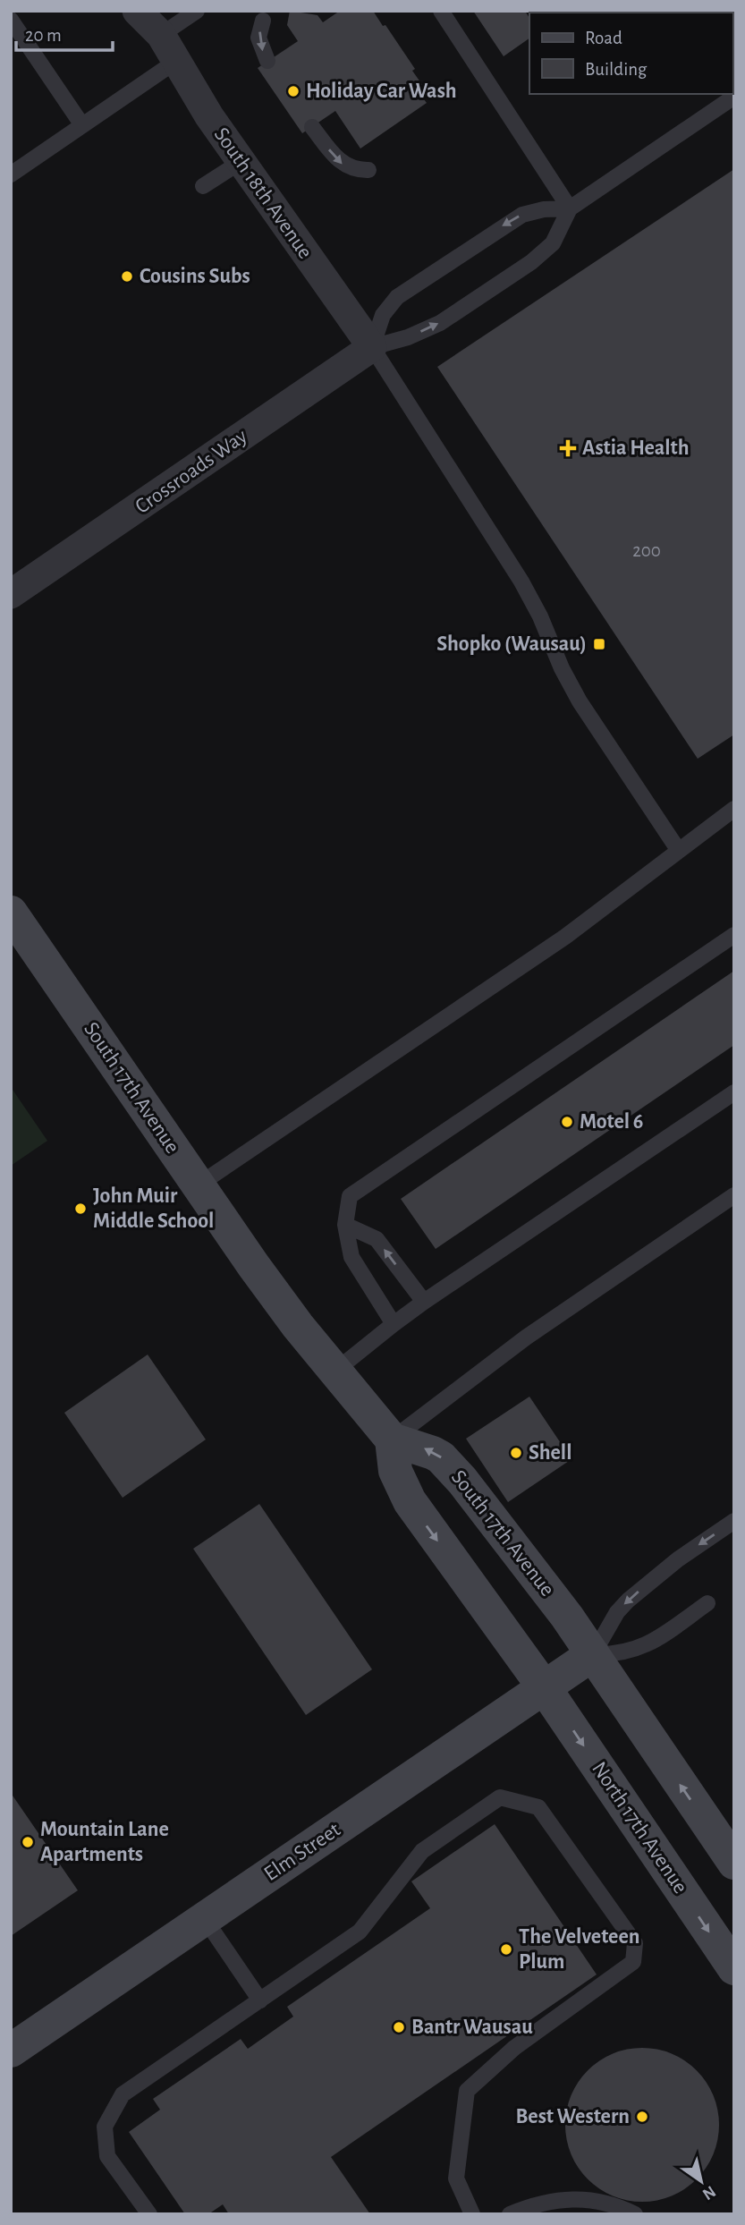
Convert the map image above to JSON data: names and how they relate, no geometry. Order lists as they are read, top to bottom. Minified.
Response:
{"streets":{"main road":["South 17th Avenue","North 17th Avenue","Elm Street"],"street":["South 18th Avenue","Crossroads Way"]},"crossings":[["South 18th Avenue","Crossroads Way"],["South 17th Avenue","Elm Street"],["North 17th Avenue","Elm Street"]],"places":{"other":["Holiday Car Wash","Cousins Subs","Motel 6","John Muir Middle School","Shell","Mountain Lane Apartments","The Velveteen Plum","Bantr Wausau","Best Western"],"health":["Astia Health"],"transit":["Shopko (Wausau)"]},"house_numbers":["200"],"legend":["Road","Building"],"scale_bar":"20 m","north":"bottom right"}
